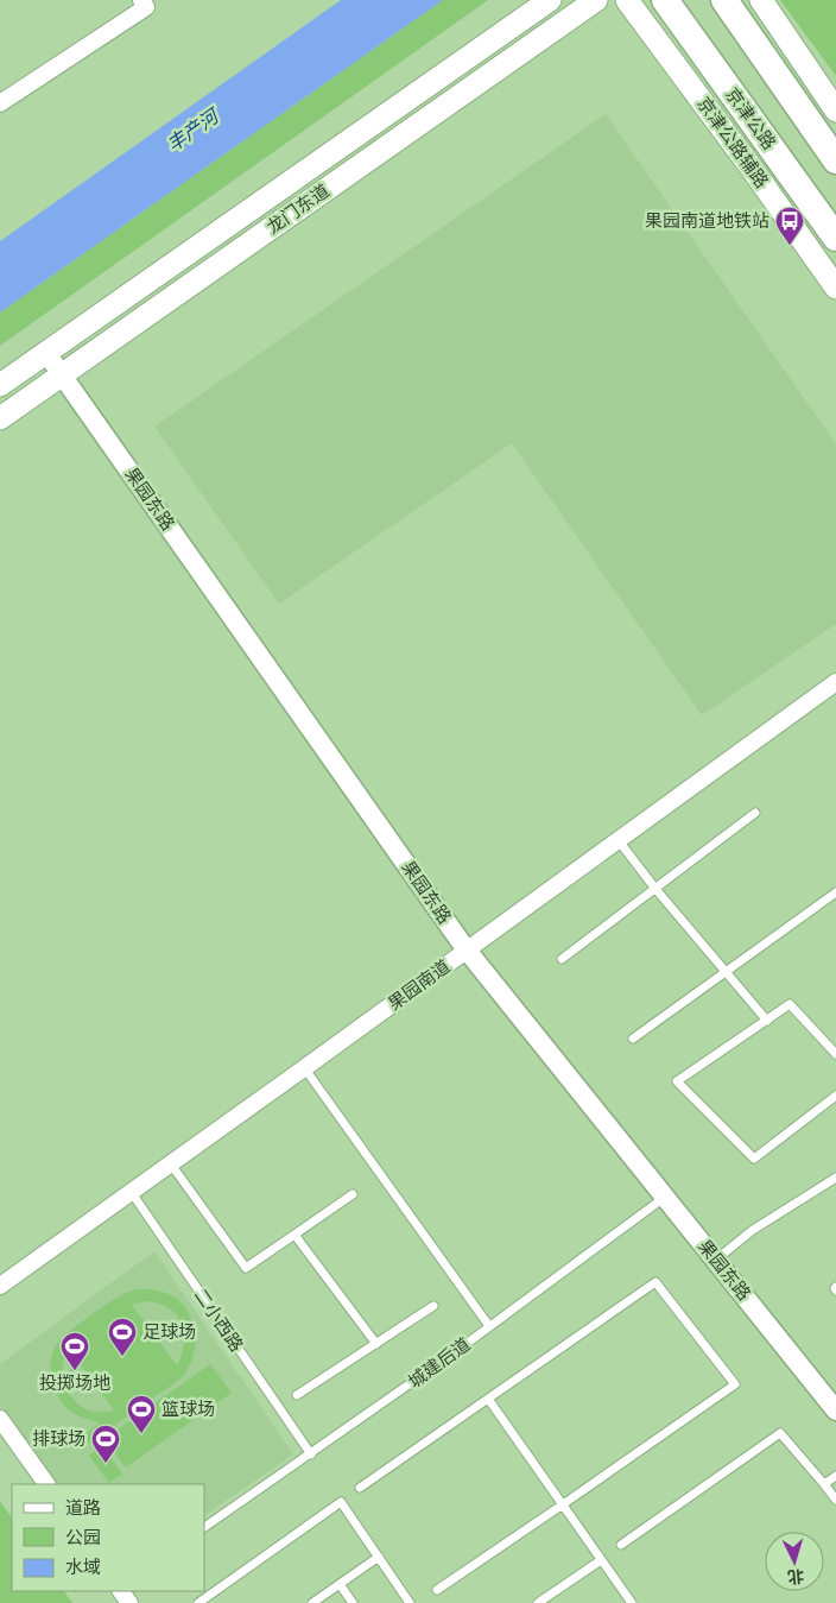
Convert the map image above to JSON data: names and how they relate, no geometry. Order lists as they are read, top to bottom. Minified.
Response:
{"streets":{"highway":["京津公路"],"main road":["京津公路辅路","龙门东道"],"street":["果园东路","果园南道"],"lane":["二小西路","城建后道"]},"crossings":[["龙门东道","果园东路"],["果园东路","果园南道"],["果园东路","城建后道"],["果园南道","二小西路"],["二小西路","城建后道"]],"water":["丰产河"],"places":{"bus stop":["果园南道地铁站"],"sports":["足球场","投掷场地","篮球场","排球场"]},"legend":["道路","公园","水域"],"north":"bottom"}
